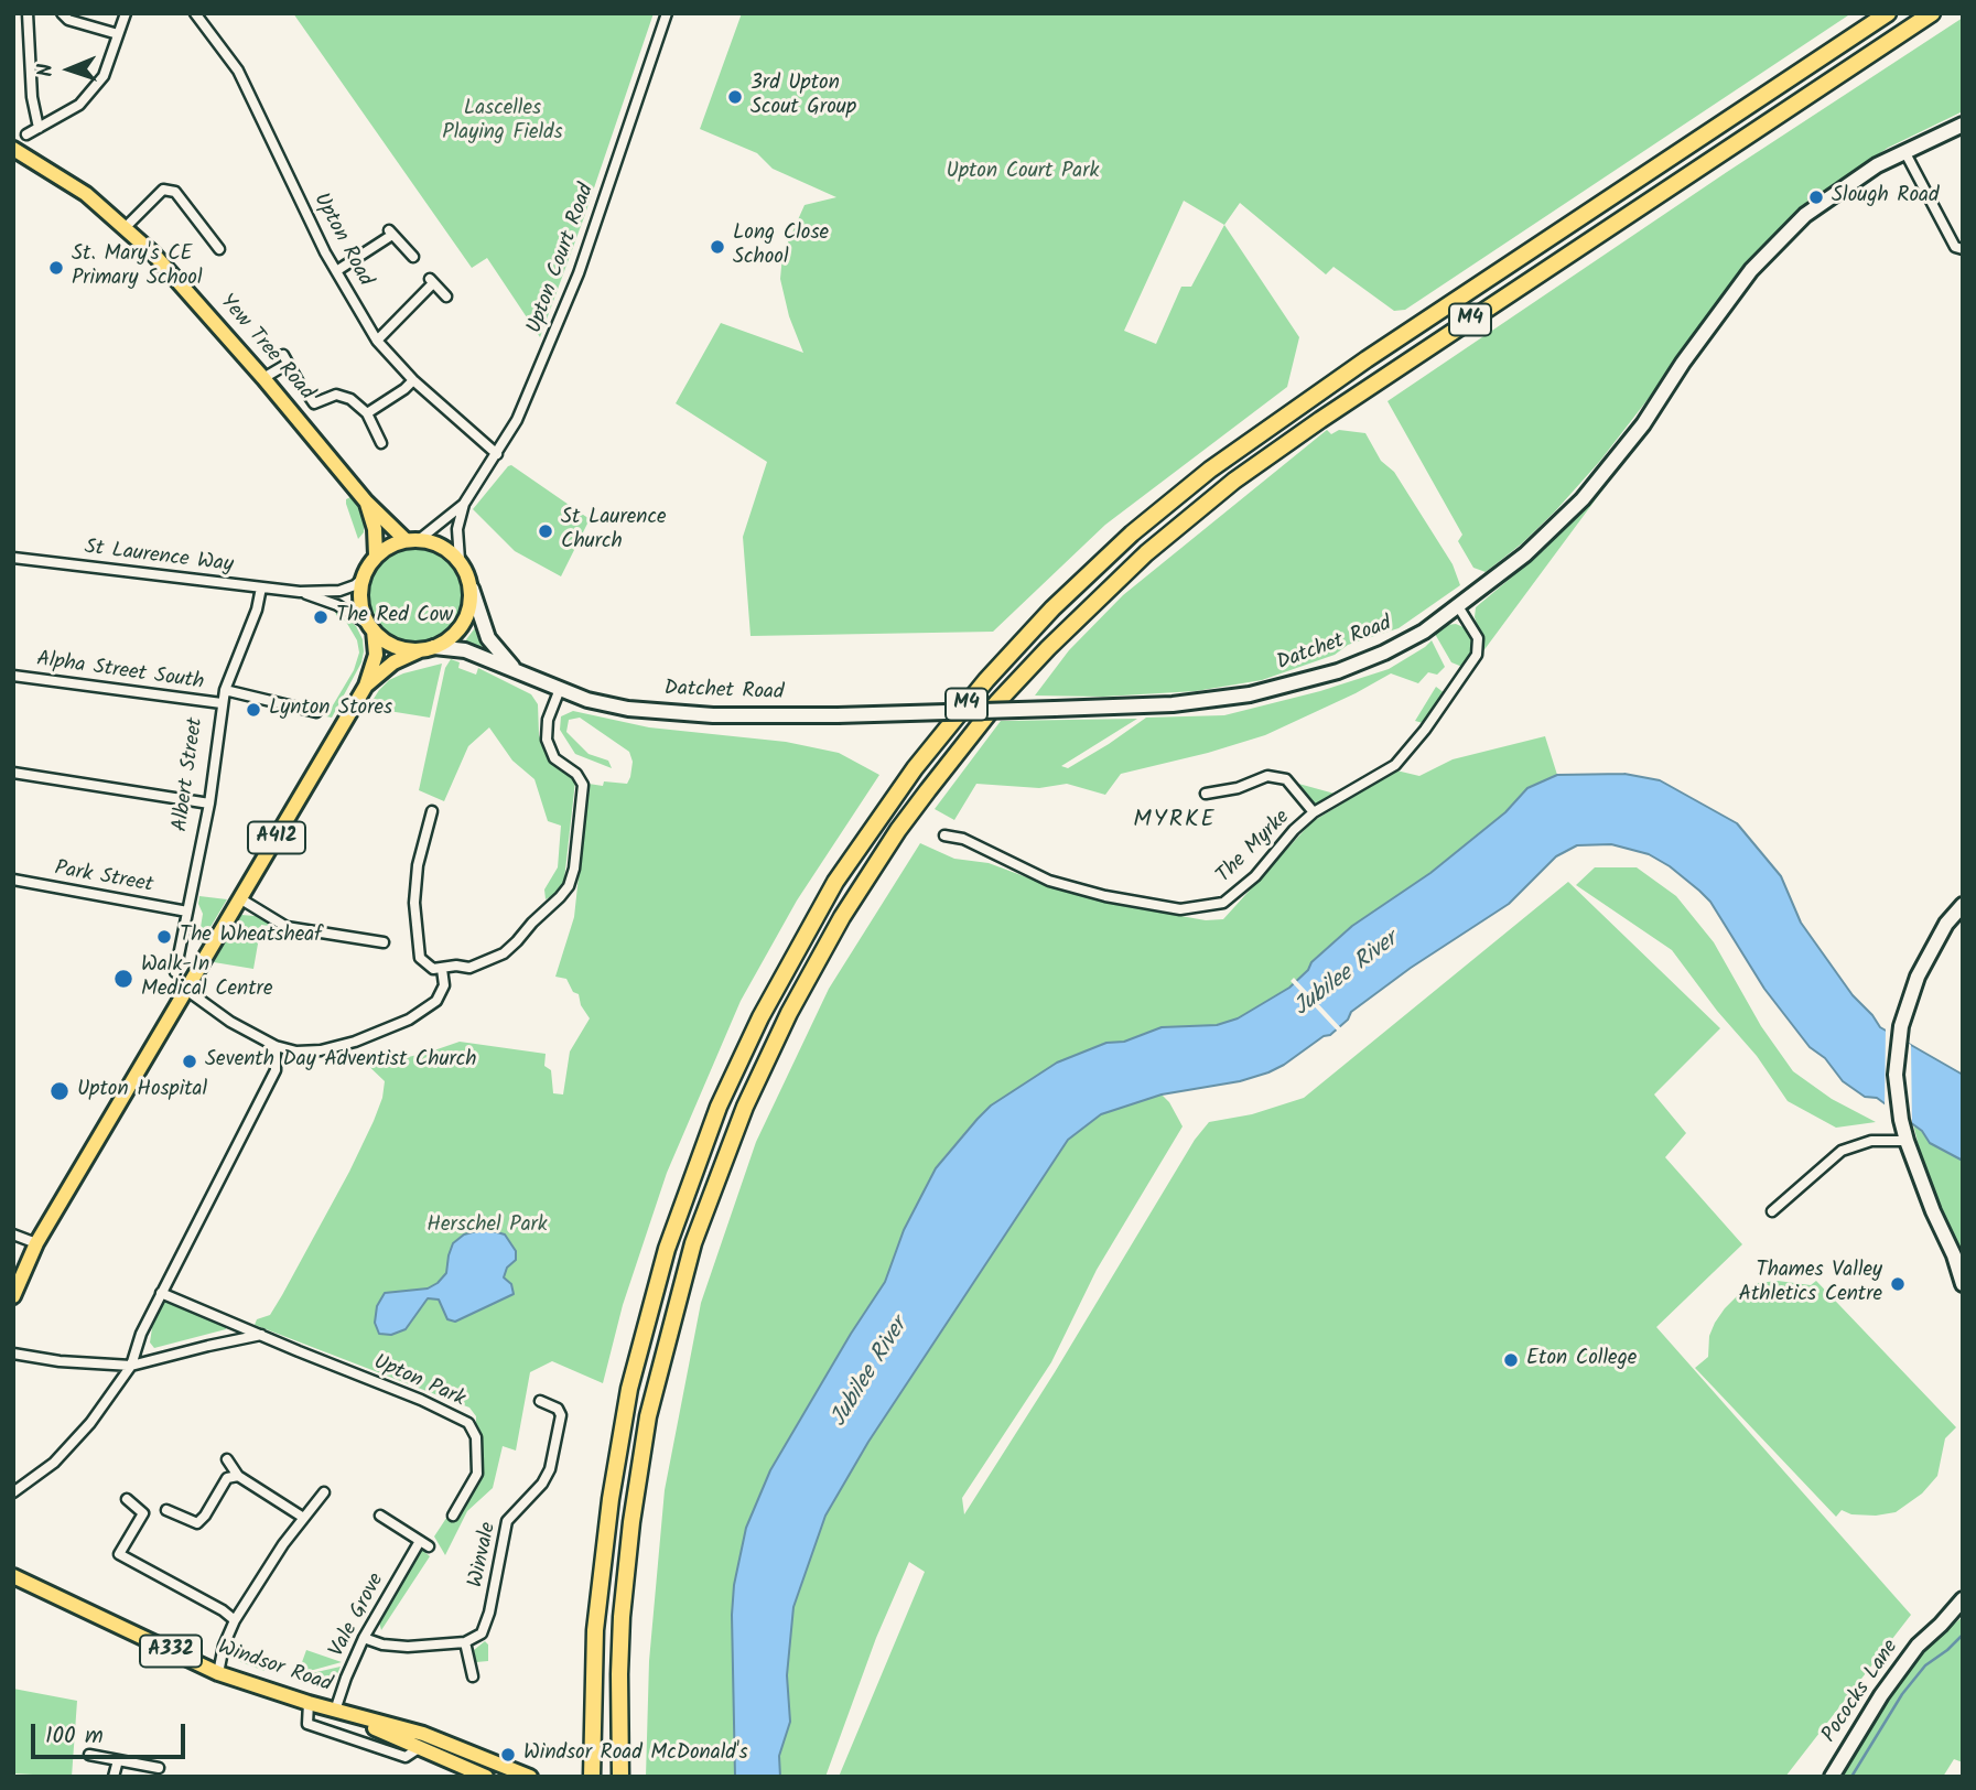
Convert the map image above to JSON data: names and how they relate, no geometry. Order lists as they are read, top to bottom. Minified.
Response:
{"streets":{"highway":["M4"],"main road":["Yew Tree Road","Datchet Road","A412","A332","Windsor Road","Pococks Lane"],"street":["Upton Road","Upton Court Road","St Laurence Way","Alpha Street South","Albert Street","The Myrke","Park Street","Upton Park","Winvale","Vale Grove"]},"crossings":[["Upton Road","Upton Court Road"],["Upton Court Road","Yew Tree Road"],["Upton Court Road","St Laurence Way"],["Upton Court Road","Datchet Road"],["Upton Court Road","A412"],["Yew Tree Road","St Laurence Way"],["Yew Tree Road","Datchet Road"],["Yew Tree Road","A412"],["St Laurence Way","Datchet Road"],["St Laurence Way","Albert Street"],["St Laurence Way","A412"],["Datchet Road","A412"],["Datchet Road","The Myrke"],["Alpha Street South","Albert Street"],["Albert Street","Park Street"],["Vale Grove","A332"],["Vale Grove","Windsor Road"],["A332","Windsor Road"]],"districts":["MYRKE"],"water":["Jubilee River"],"parks":["Lascelles Playing Fields","Upton Court Park","Herschel Park"],"places":["3rd Upton Scout Group","Slough Road","Long Close School","St. Mary's CE Primary School","St Laurence Church","The Red Cow","Lynton Stores","The Wheatsheaf","Walk-In Medical Centre","Seventh Day Adventist Church","Upton Hospital","Thames Valley Athletics Centre","Eton College","Windsor Road McDonald's"],"scale_bar":"100 m","north":"left"}
